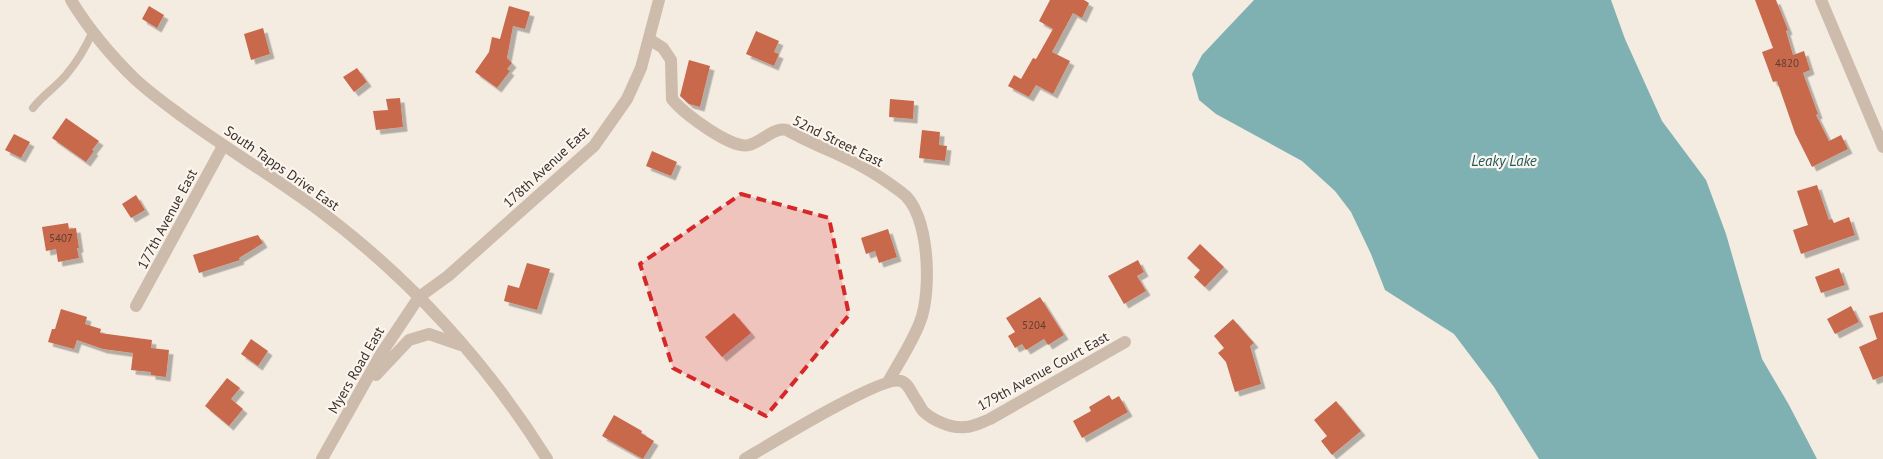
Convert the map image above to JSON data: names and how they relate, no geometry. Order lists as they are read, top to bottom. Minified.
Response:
{"streets":{"street":["52nd Street East","178th Avenue East","South Tapps Drive East","177th Avenue East","Myers Road East","179th Avenue Court East"]},"crossings":[["52nd Street East","178th Avenue East"],["52nd Street East","179th Avenue Court East"],["178th Avenue East","South Tapps Drive East"],["178th Avenue East","Myers Road East"],["South Tapps Drive East","177th Avenue East"],["South Tapps Drive East","Myers Road East"]],"water":["Leaky Lake"],"house_numbers":["4820","5407","5204"]}
